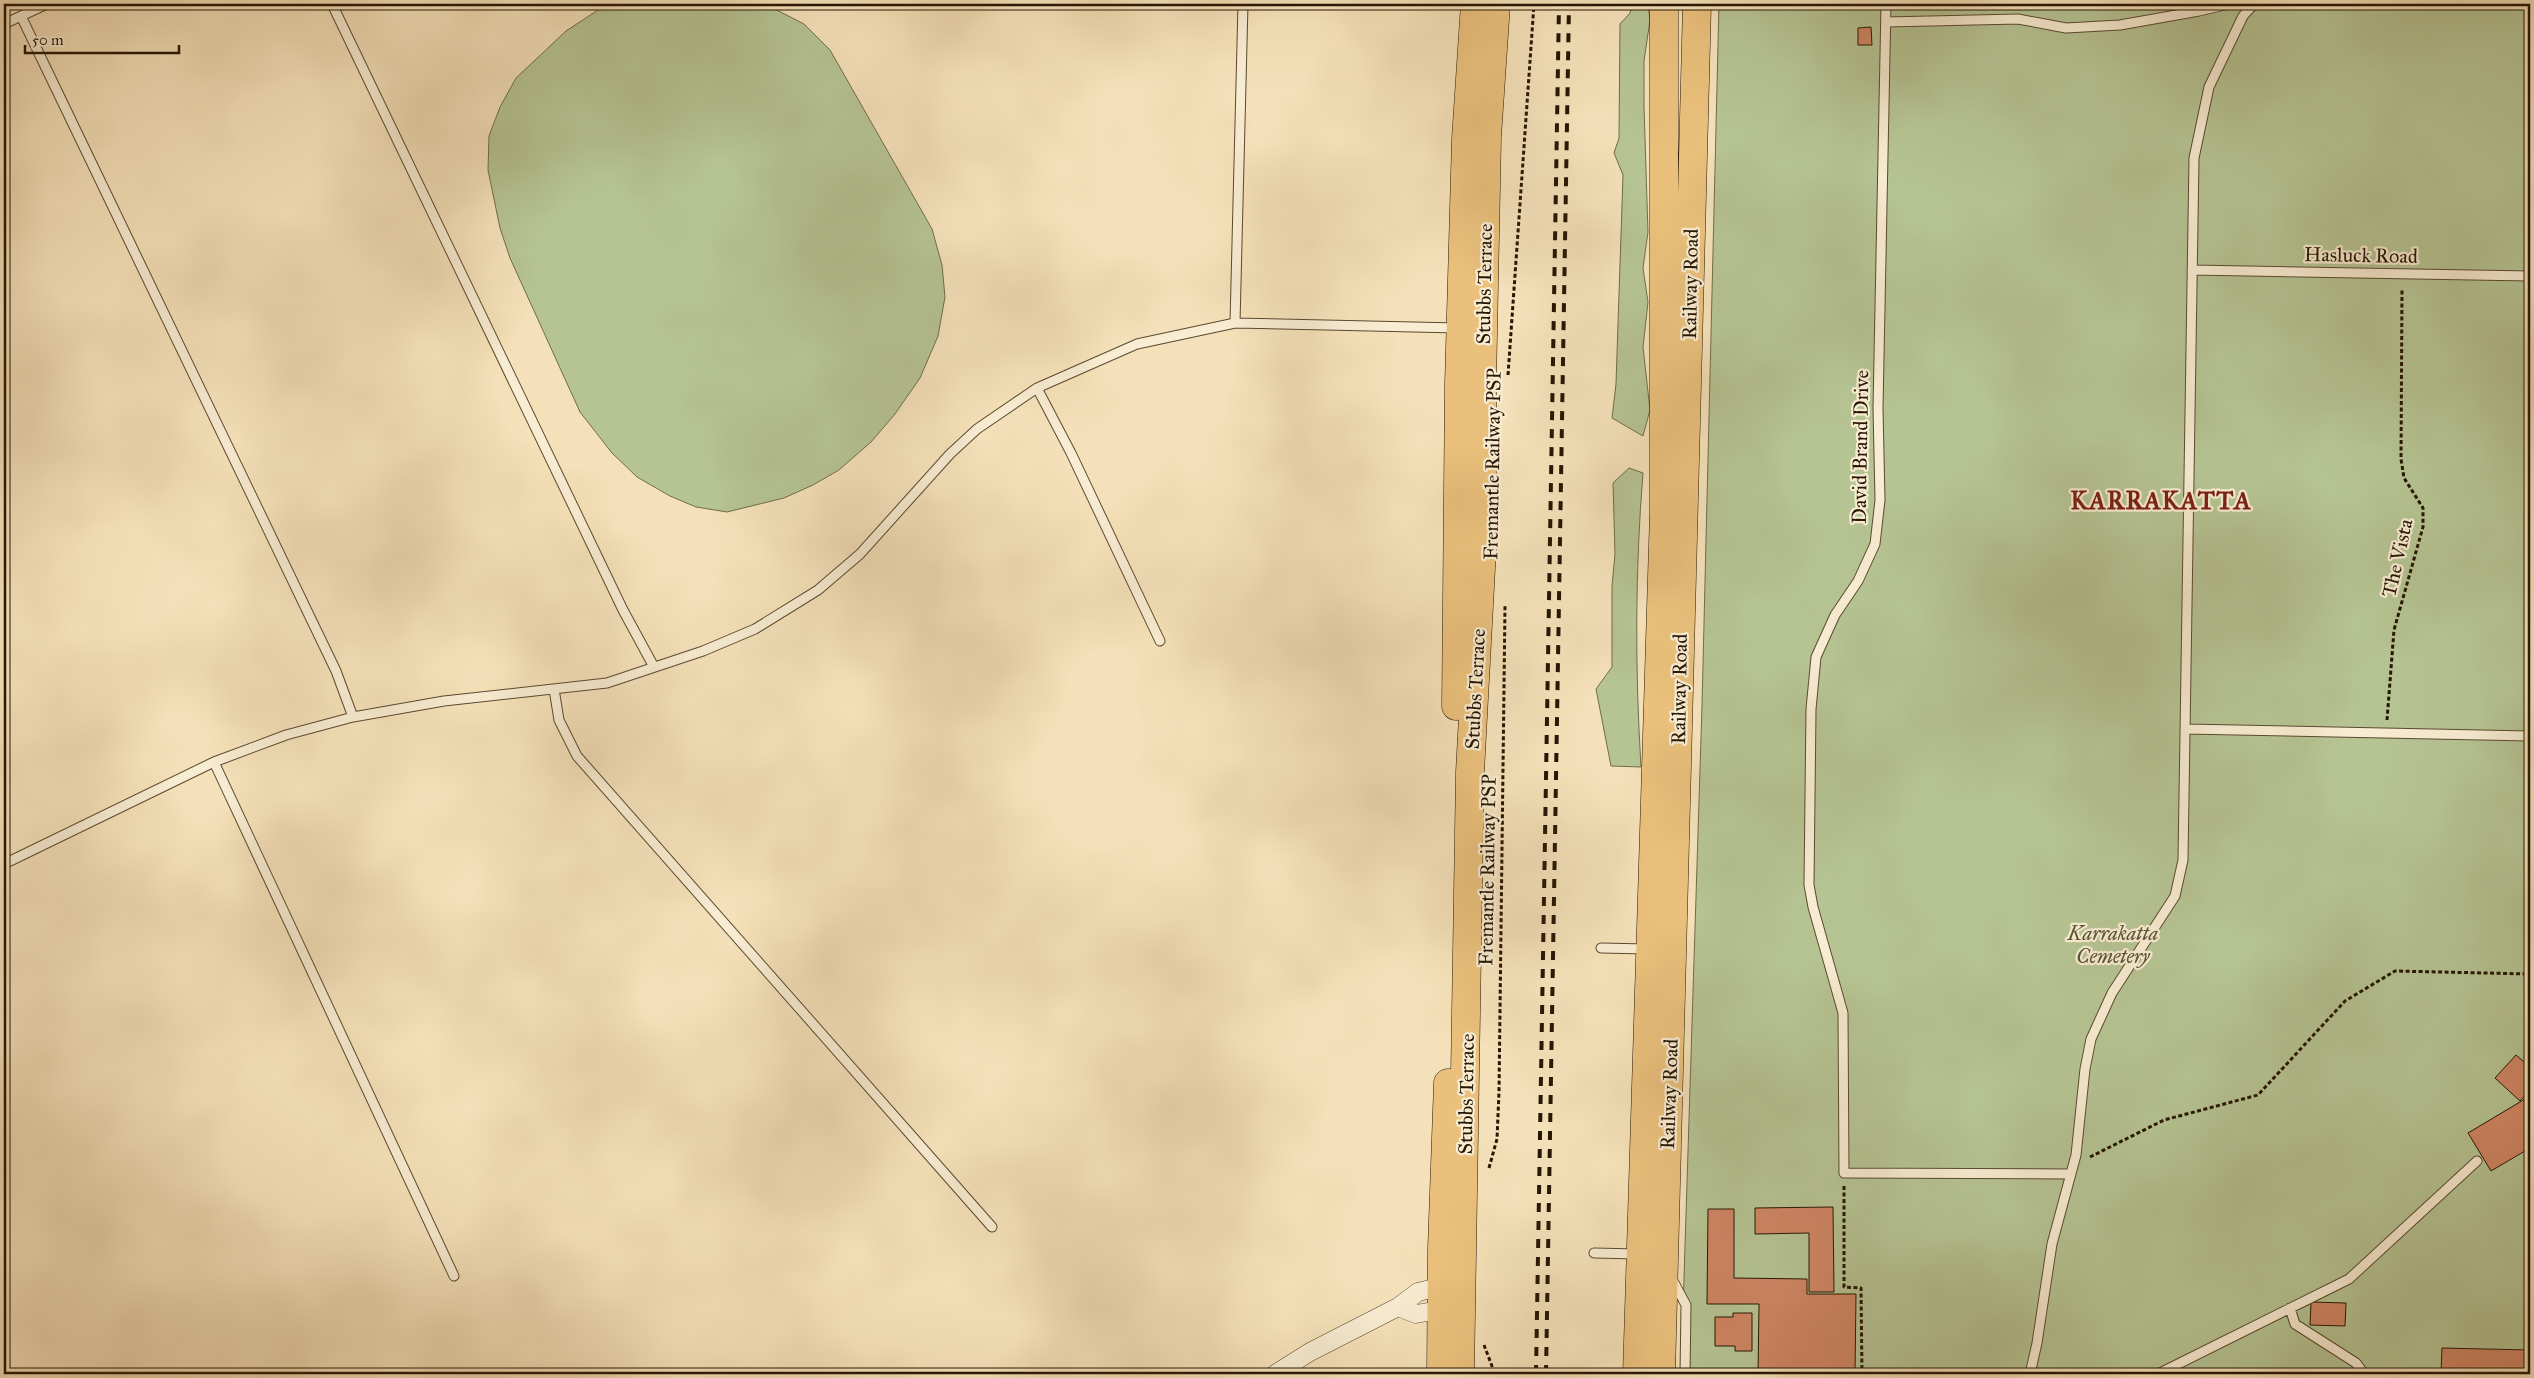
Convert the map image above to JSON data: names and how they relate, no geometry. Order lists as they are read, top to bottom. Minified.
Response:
{"streets":{"main road":["Stubbs Terrace","Railway Road"],"lane":["Hasluck Road","David Brand Drive"],"path":["Fremantle Railway PSP","The Vista"]},"crossings":[["Hasluck Road","The Vista"]],"districts":["KARRAKATTA"],"parks":["Karrakatta Cemetery"],"scale_bar":"50 m"}
